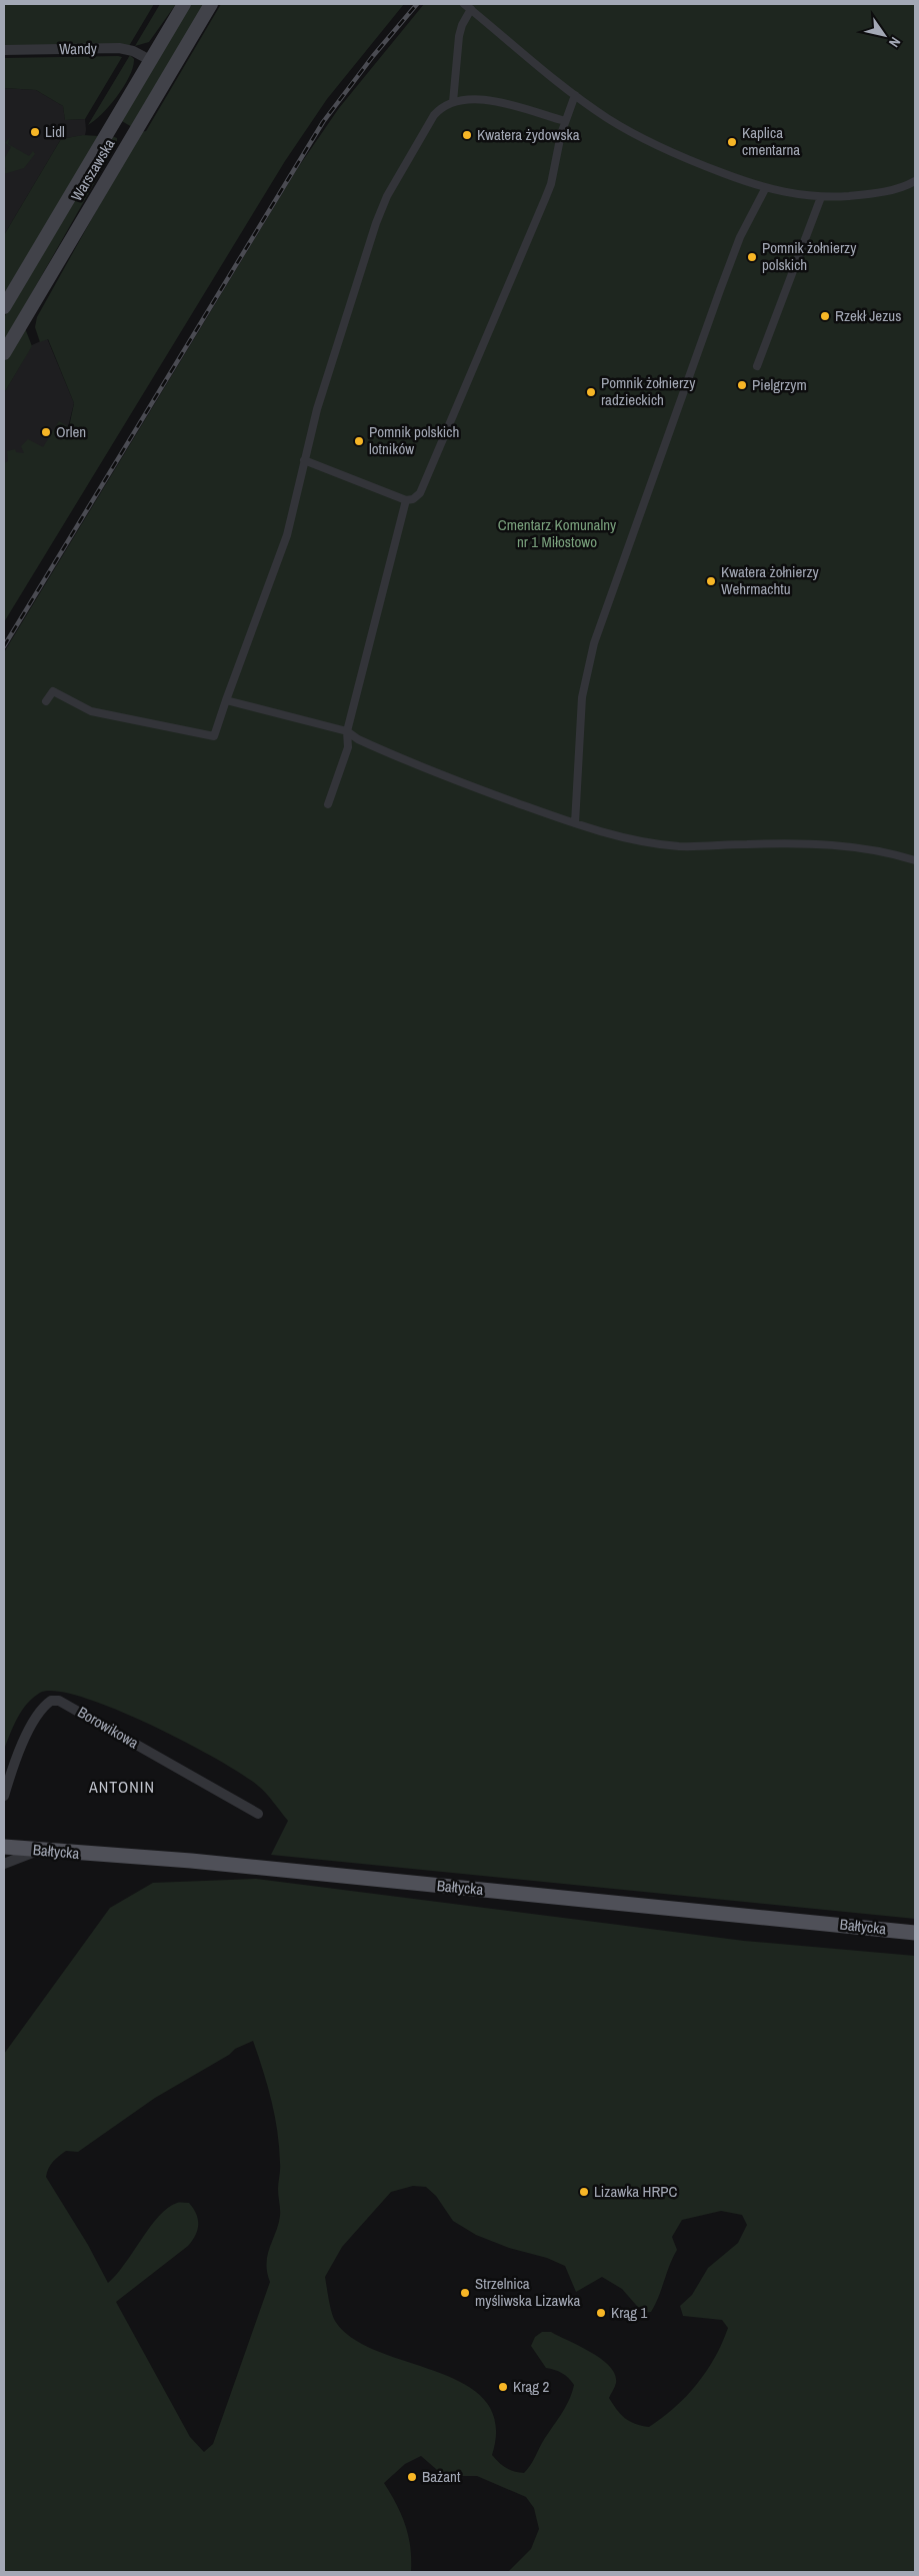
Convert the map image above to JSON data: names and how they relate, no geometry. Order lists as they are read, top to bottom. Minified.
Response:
{"streets":{"main road":["Warszawska","Bałtycka"],"street":["Wandy","Borowikowa"]},"crossings":[["Wandy","Warszawska"]],"districts":["ANTONIN"],"parks":["Cmentarz Komunalny nr 1 Miłostowo"],"places":["Lidl","Kwatera żydowska","Kaplica cmentarna","Pomnik żołnierzy polskich","Rzekł Jezus","Pielgrzym","Pomnik żołnierzy radzieckich","Orlen","Pomnik polskich lotników","Kwatera żołnierzy Wehrmachtu","Lizawka HRPC","Strzelnica myśliwska Lizawka","Krąg 1","Krąg 2","Bażant"],"north":"bottom right"}
